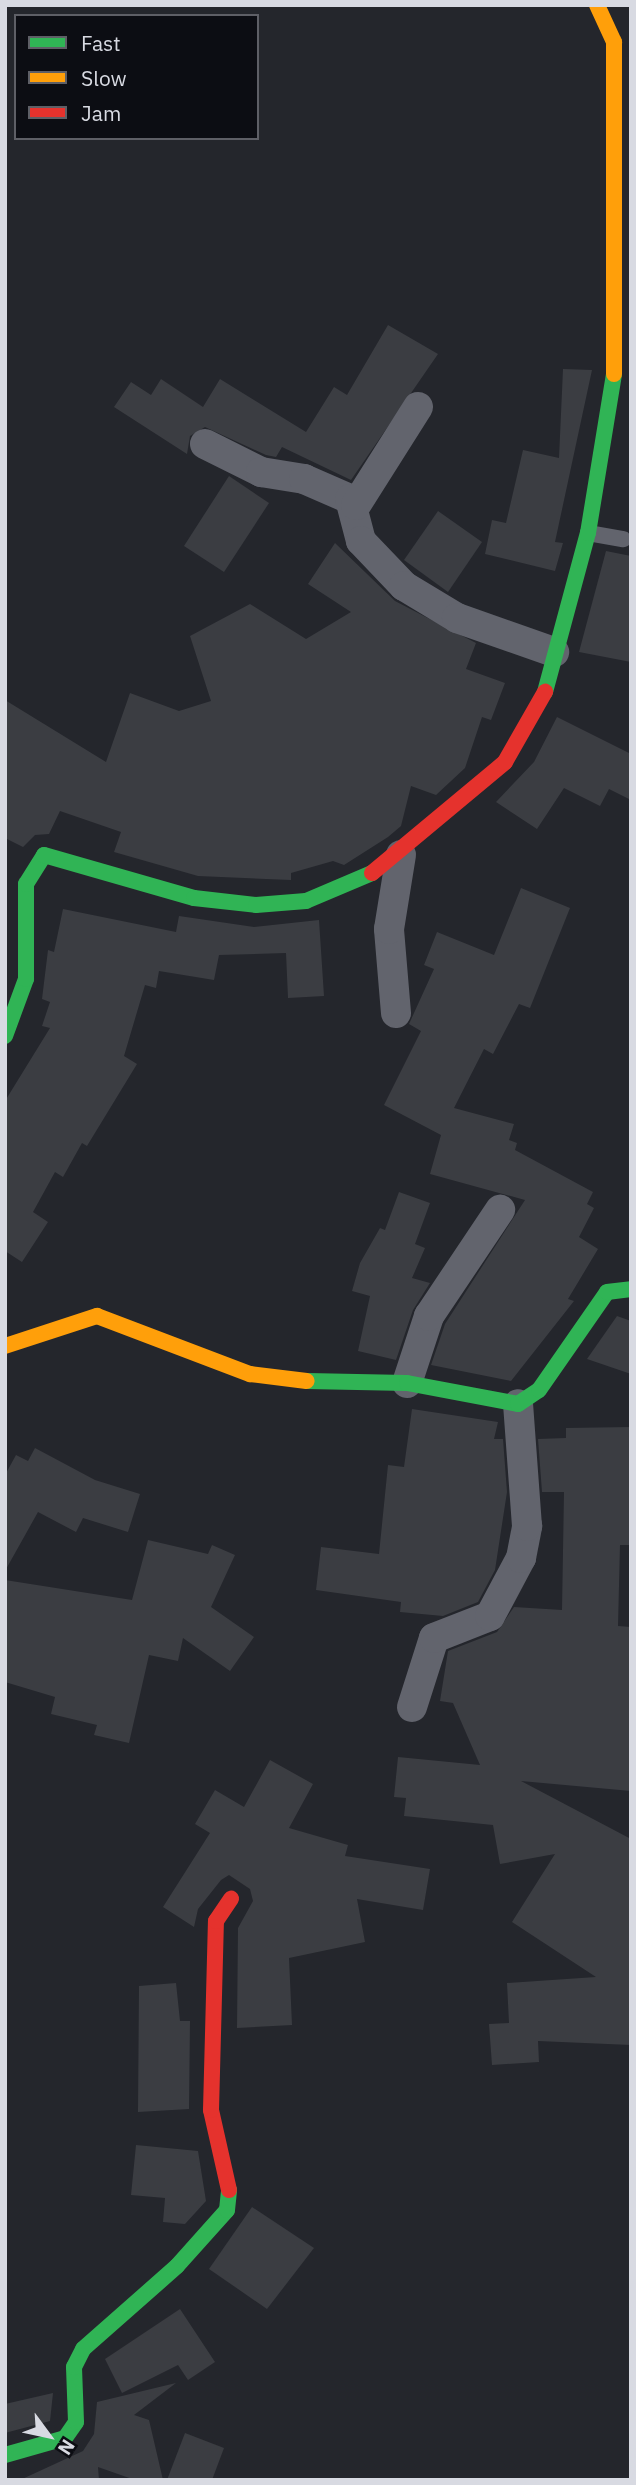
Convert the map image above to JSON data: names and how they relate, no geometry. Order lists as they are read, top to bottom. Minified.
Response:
{"legend":["Fast","Slow","Jam"],"north":"bottom right"}
